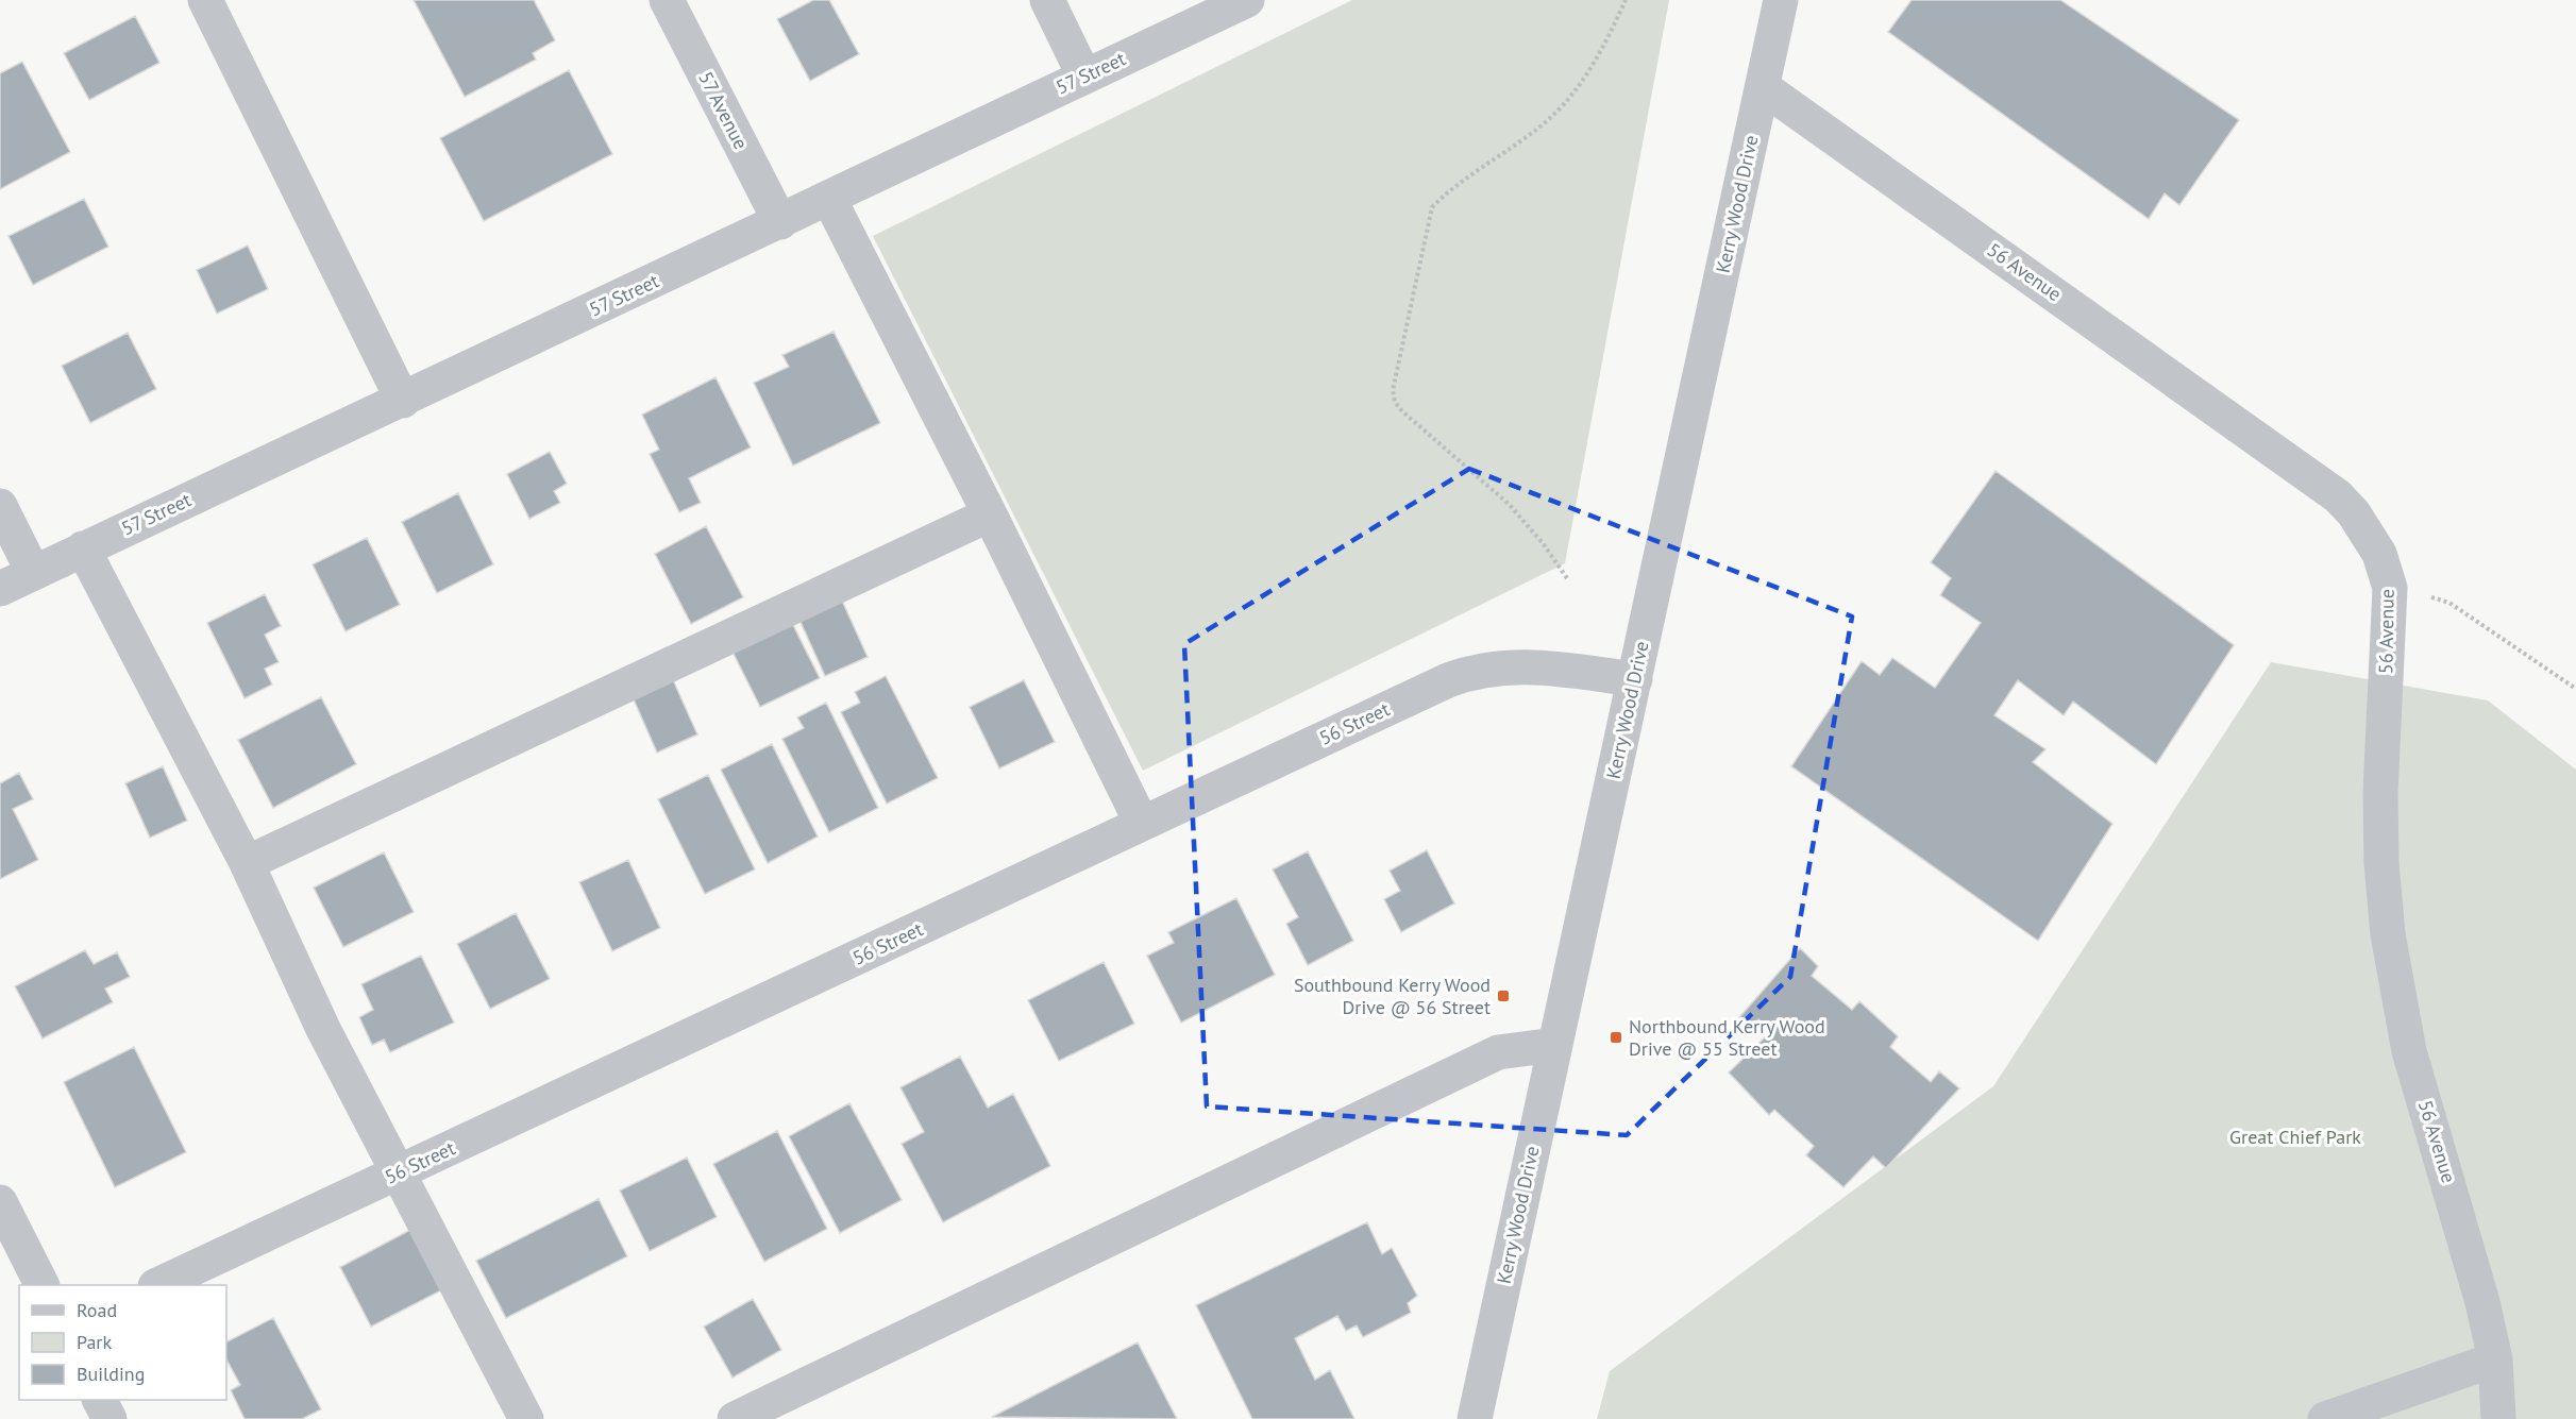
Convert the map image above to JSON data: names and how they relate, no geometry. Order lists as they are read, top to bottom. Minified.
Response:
{"streets":{"street":["57 Street","57 Avenue","Kerry Wood Drive","56 Avenue","56 Street"]},"crossings":[["57 Street","57 Avenue"],["Kerry Wood Drive","56 Avenue"],["Kerry Wood Drive","56 Street"]],"parks":["Great Chief Park"],"places":{"transit":["Southbound Kerry Wood Drive @ 56 Street","Northbound Kerry Wood Drive @ 55 Street"]},"legend":["Road","Park","Building"]}
